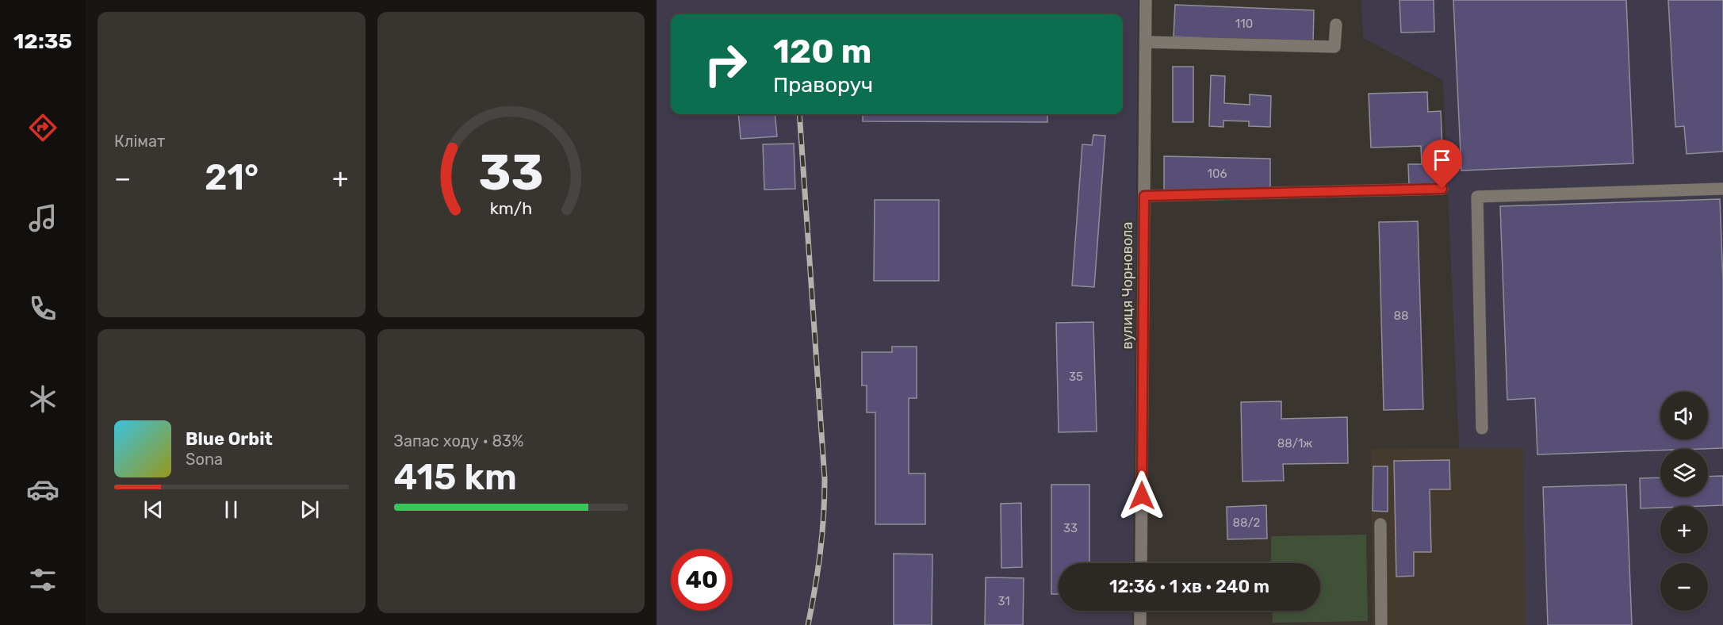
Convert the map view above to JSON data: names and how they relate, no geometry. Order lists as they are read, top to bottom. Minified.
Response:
{"streets":{"street":["вулиця Чорновола"]},"house_numbers":["110","106","88","35","88/1ж","88/2","33","31"],"page":{"tabs":"12:35","tile":["Клімат",["Запас ходу · 83%","415 km"]],"turn":["120 m","Праворуч"],"heat":["−","21°","+"],"map_buttons":["+","−"],"song":["Blue Orbit","Sona"],"limit":"40","trip":"12:36 · 1 хв · 240 m","gauge":["33","km/h"]}}
